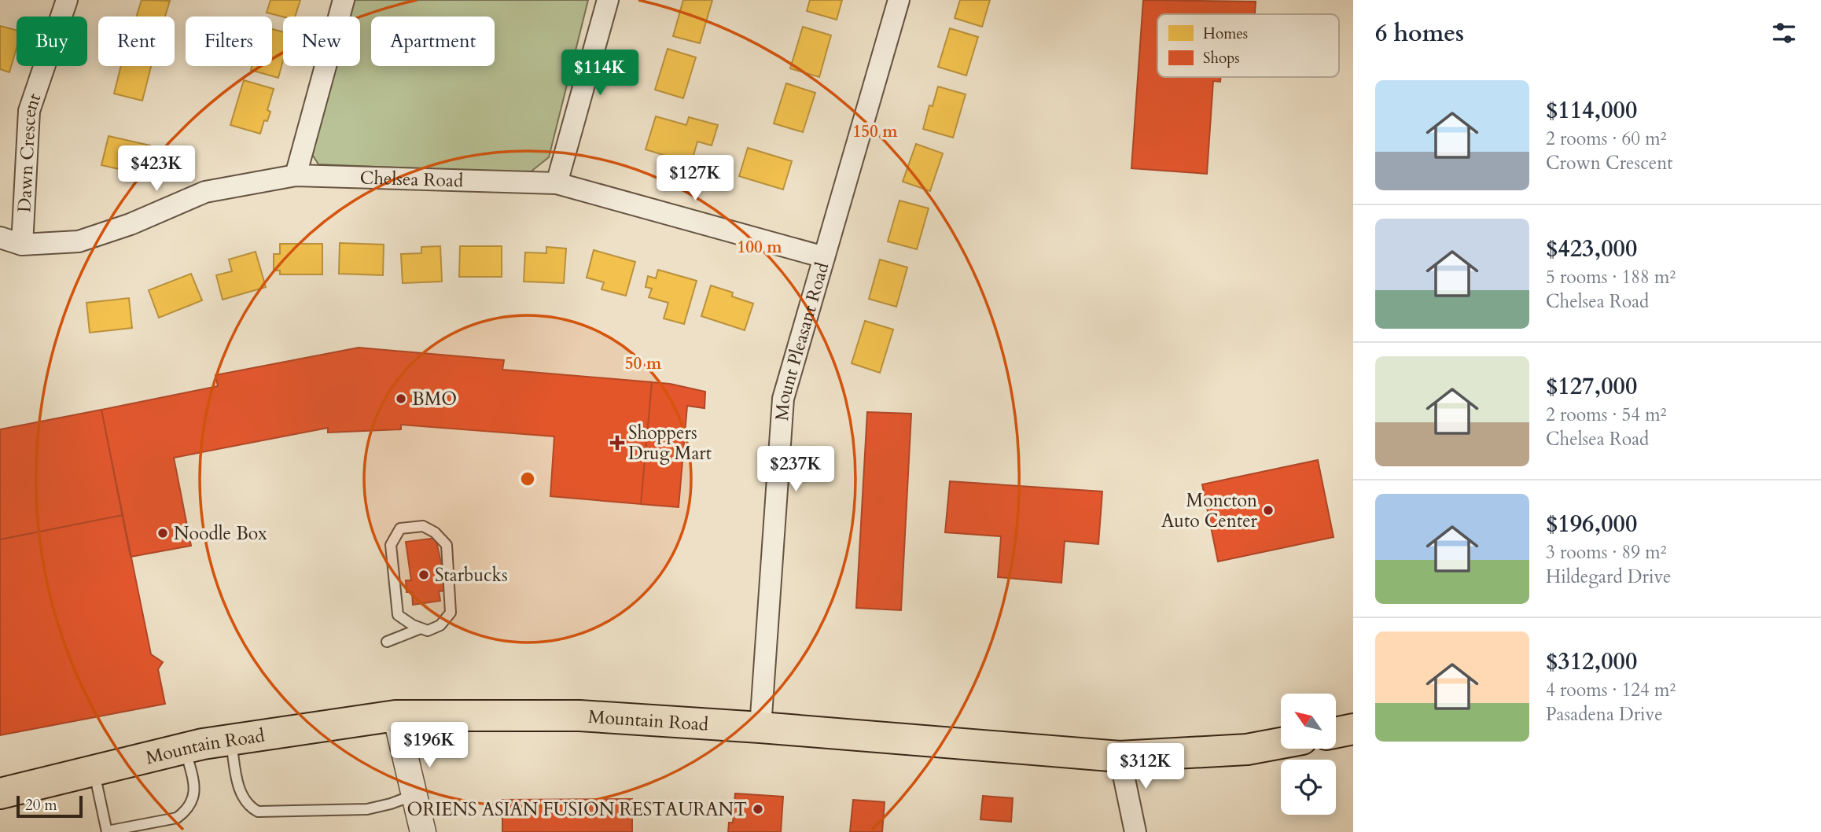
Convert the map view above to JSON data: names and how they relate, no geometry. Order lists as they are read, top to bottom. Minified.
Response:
{"streets":{"main road":["Mountain Road"],"street":["Dawn Crescent","Chelsea Road","Mount Pleasant Road"]},"crossings":[["Dawn Crescent","Chelsea Road"],["Chelsea Road","Mount Pleasant Road"],["Mount Pleasant Road","Mountain Road"]],"places":{"other":["BMO","Moncton Auto Center","Noodle Box","Starbucks","ORIENS ASIAN FUSION RESTAURANT"],"health":["Shoppers Drug Mart"]},"legend":["Homes","Shops"],"scale_bar":"20 m","north":"top left","page":{"heading":"6 homes","chip":["Buy","Rent","Filters","New","Apartment"],"price":["$114K","$423K","$127K","$237K","$196K","$312K"],"list":[{"name":"$114,000","note":"2 rooms · 60 m² · Crown Crescent"},{"name":"$423,000","note":"5 rooms · 188 m² · Chelsea Road"},{"name":"$127,000","note":"2 rooms · 54 m² · Chelsea Road"},{"name":"$196,000","note":"3 rooms · 89 m² · Hildegard Drive"},{"name":"$312,000","note":"4 rooms · 124 m² · Pasadena Drive"}],"scale":"20 m"},"rings":["150 m","100 m","50 m"]}
